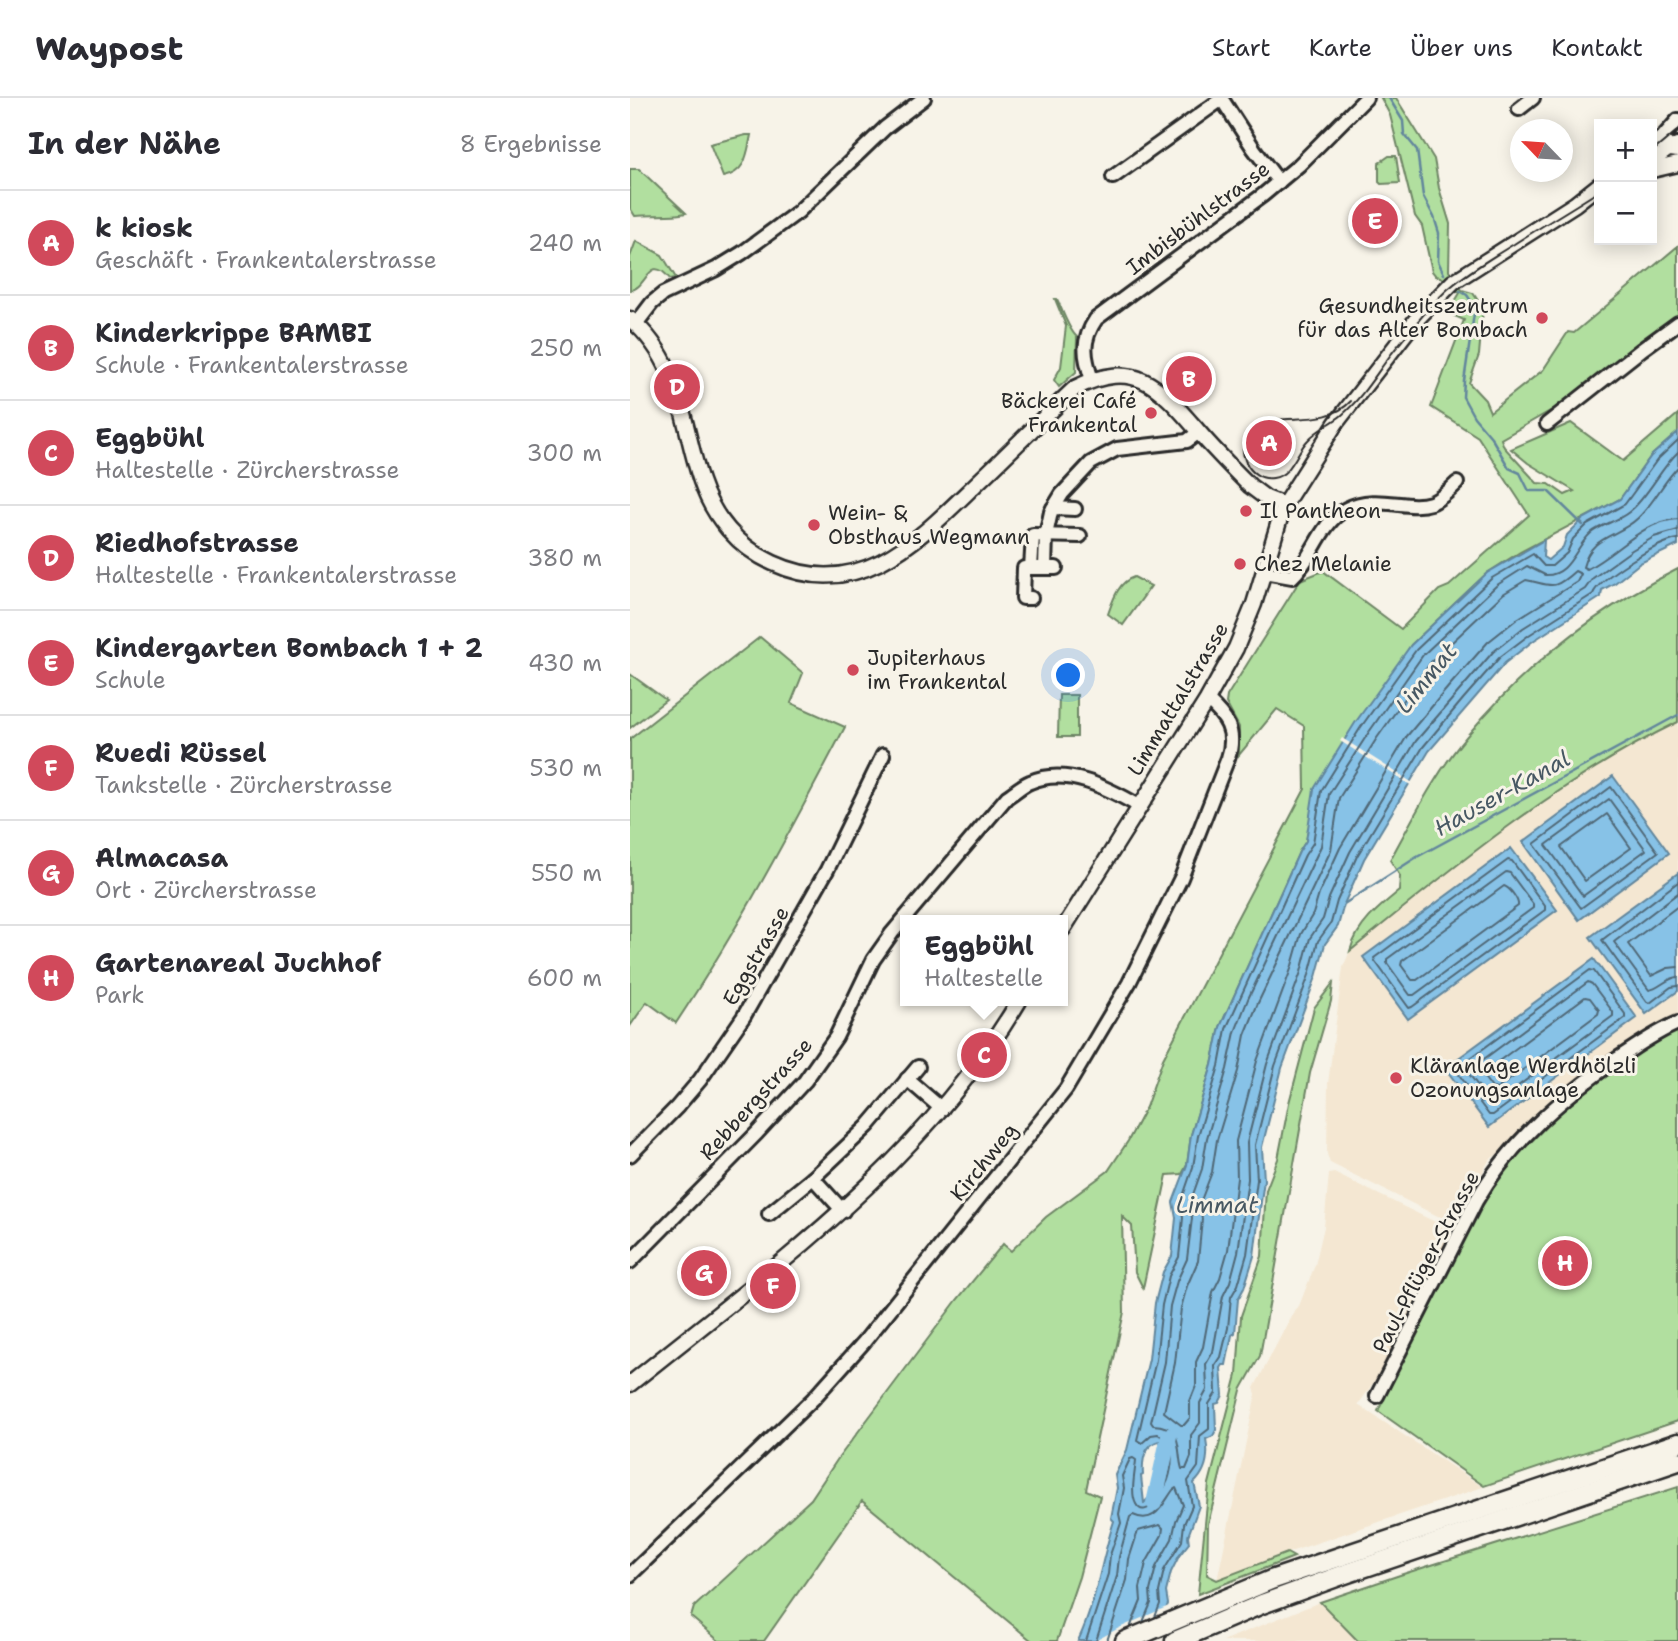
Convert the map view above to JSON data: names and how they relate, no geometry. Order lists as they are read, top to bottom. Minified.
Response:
{"streets":{"main road":["Limmattalstrasse"],"street":["Imbisbühlstrasse","Eggstrasse","Rebbergstrasse","Kirchweg","Paul-Pflüger-Strasse"]},"crossings":[["Limmattalstrasse","Rebbergstrasse"],["Limmattalstrasse","Kirchweg"]],"water":["Limmat","Hauser-Kanal"],"places":["Gesundheitszentrum für das Alter Bombach","Bäckerei Café Frankental","Il Pantheon","Wein- & Obsthaus Wegmann","Chez Melanie","Jupiterhaus im Frankental","Kläranlage Werdhölzli Ozonungsanlage"],"north":"top left","page":{"header":"Waypost","nav":["Start","Karte","Über uns","Kontakt"],"heading":["In der Nähe","8 Ergebnisse"],"map_buttons":["+","−"],"list":[{"mark":"A","name":"k kiosk","note":"Geschäft · Frankentalerstrasse","value":"240 m"},{"mark":"B","name":"Kinderkrippe BAMBI","note":"Schule · Frankentalerstrasse","value":"250 m"},{"mark":"C","name":"Eggbühl","note":"Haltestelle · Zürcherstrasse","value":"300 m"},{"mark":"D","name":"Riedhofstrasse","note":"Haltestelle · Frankentalerstrasse","value":"380 m"},{"mark":"E","name":"Kindergarten Bombach 1 + 2","note":"Schule","value":"430 m"},{"mark":"F","name":"Ruedi Rüssel","note":"Tankstelle · Zürcherstrasse","value":"530 m"},{"mark":"G","name":"Almacasa","note":"Ort · Zürcherstrasse","value":"550 m"},{"mark":"H","name":"Gartenareal Juchhof","note":"Park","value":"600 m"}],"pins":["E","B","D","A","C","H","G","F"],"popup":["Eggbühl","Haltestelle"]}}
